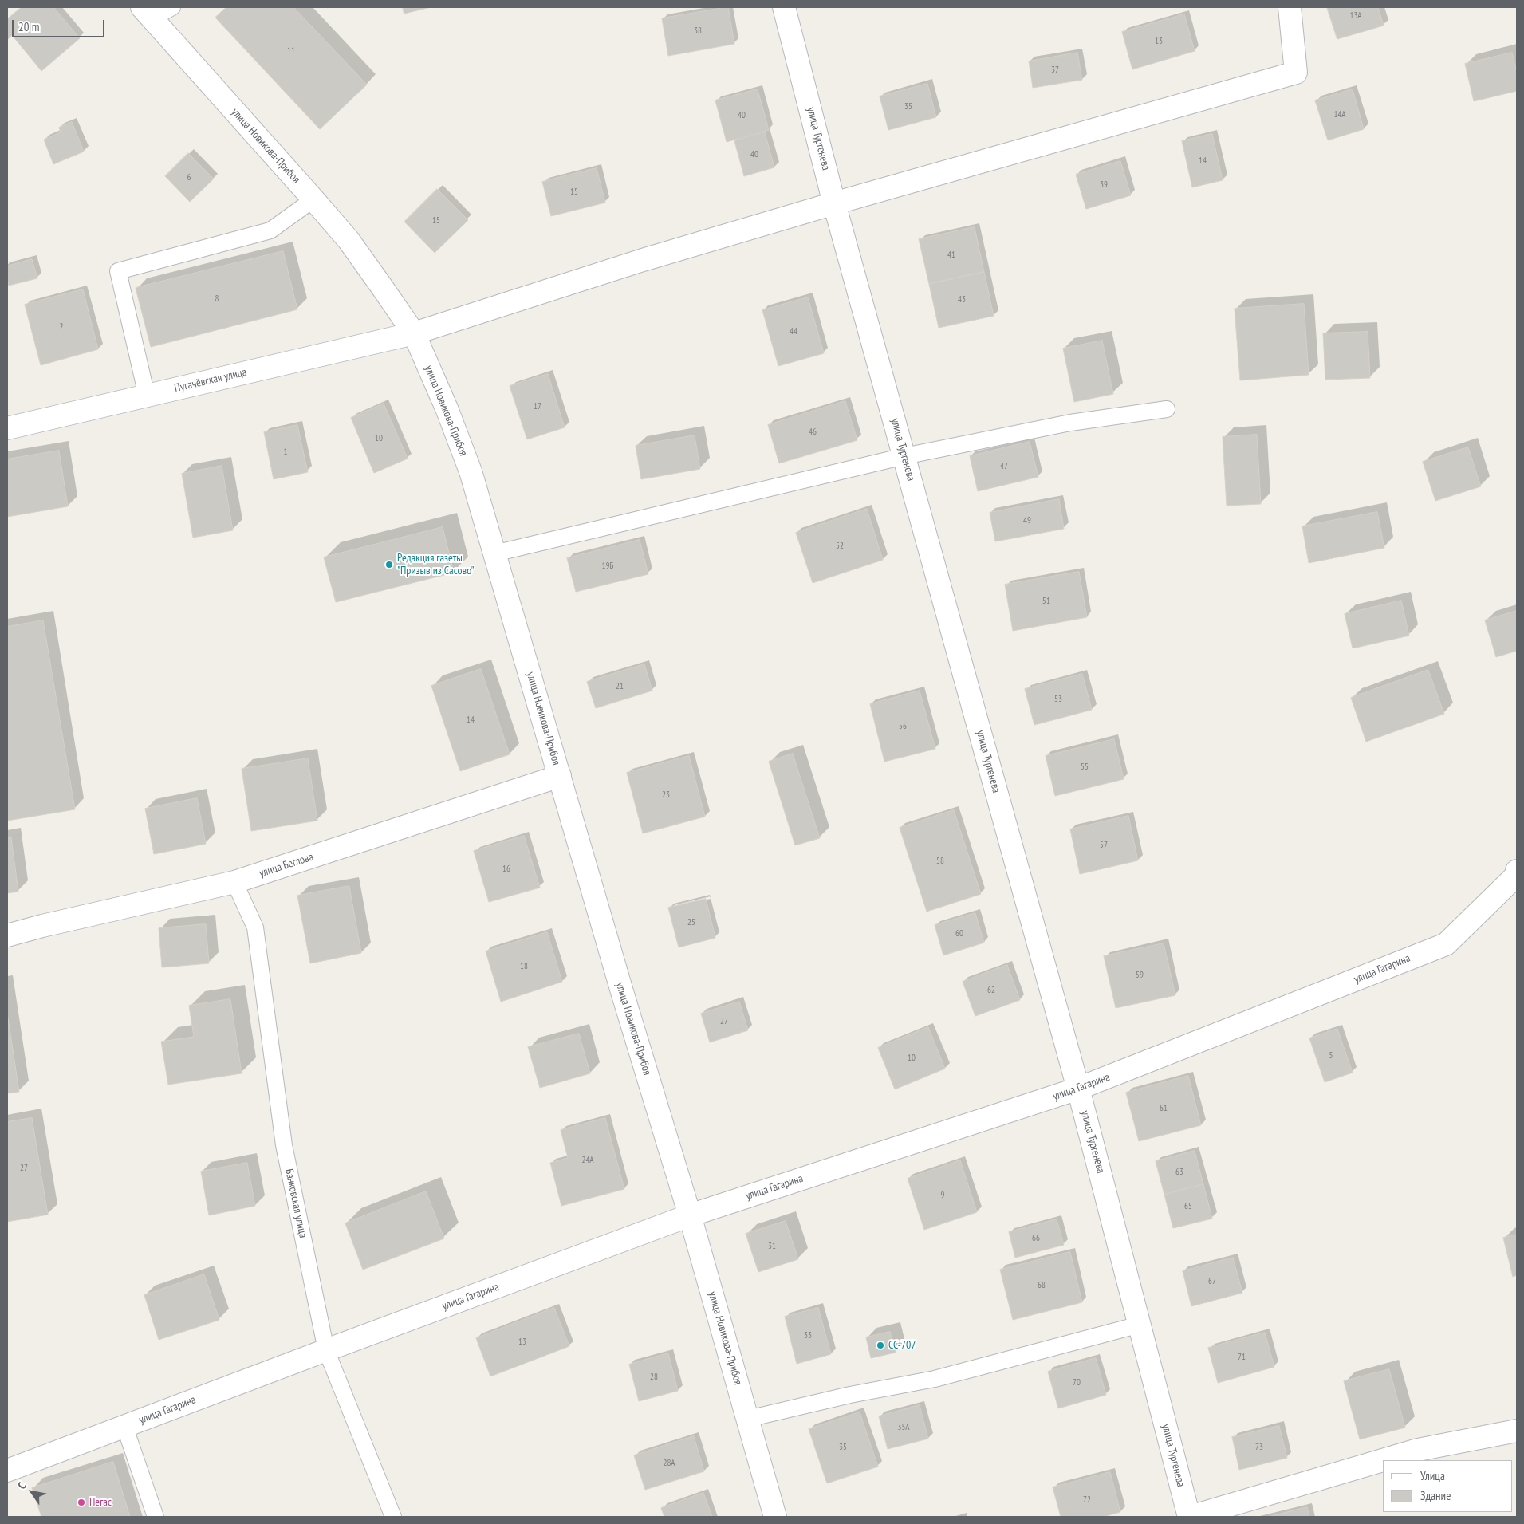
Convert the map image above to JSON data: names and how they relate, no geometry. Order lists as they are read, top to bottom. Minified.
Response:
{"streets":{"street":["улица Тургенева","улица Новикова-Прибоя","Пугачёвская улица","улица Беглова","улица Гагарина"],"lane":["Банковская улица"]},"crossings":[["улица Тургенева","Пугачёвская улица"],["улица Тургенева","улица Гагарина"],["улица Новикова-Прибоя","Пугачёвская улица"],["улица Новикова-Прибоя","улица Беглова"],["улица Новикова-Прибоя","улица Гагарина"],["улица Беглова","Банковская улица"],["улица Гагарина","Банковская улица"]],"places":["Редакция газеты \"Призыв из Сасово\"","СС-707","Пегас"],"house_numbers":["13А","38","13","11","37","35","14А","40","40","14","6","39","15","15","41","8","43","2","44","17","46","10","1","47","49","52","19Б","51","21","53","14","56","55","23","57","58","16","25","60","18","59","62","27","5","10","61","24А","27","63","9","65","66","31","67","68","33","13","71","28","70","35А","35","73","28А","72"],"legend":["Улица","Здание"],"scale_bar":"20 m","north":"top left"}
